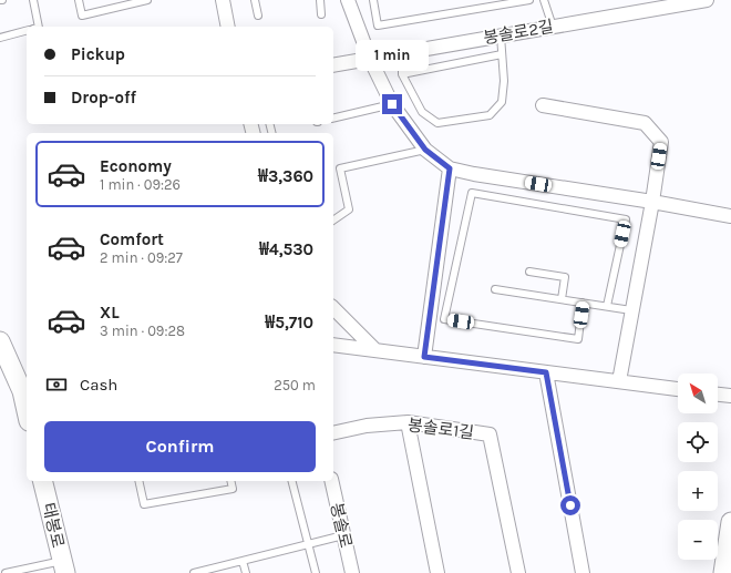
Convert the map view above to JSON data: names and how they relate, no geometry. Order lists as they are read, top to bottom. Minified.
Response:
{"streets":{"main road":["태봉로"],"street":["봉솔로2길","봉솔로1길","봉솔로"]},"north":"top left","page":{"banner":["Pickup","Drop-off"],"bubble":"1 min","list":[{"name":"Economy","note":"1 min · 09:26","value":"₩3,360"},{"name":"Comfort","note":"2 min · 09:27","value":"₩4,530"},{"name":"XL","note":"3 min · 09:28","value":"₩5,710"}],"pay":["Cash","250 m"],"map_buttons":["+","−"],"buttons":"Confirm"}}
